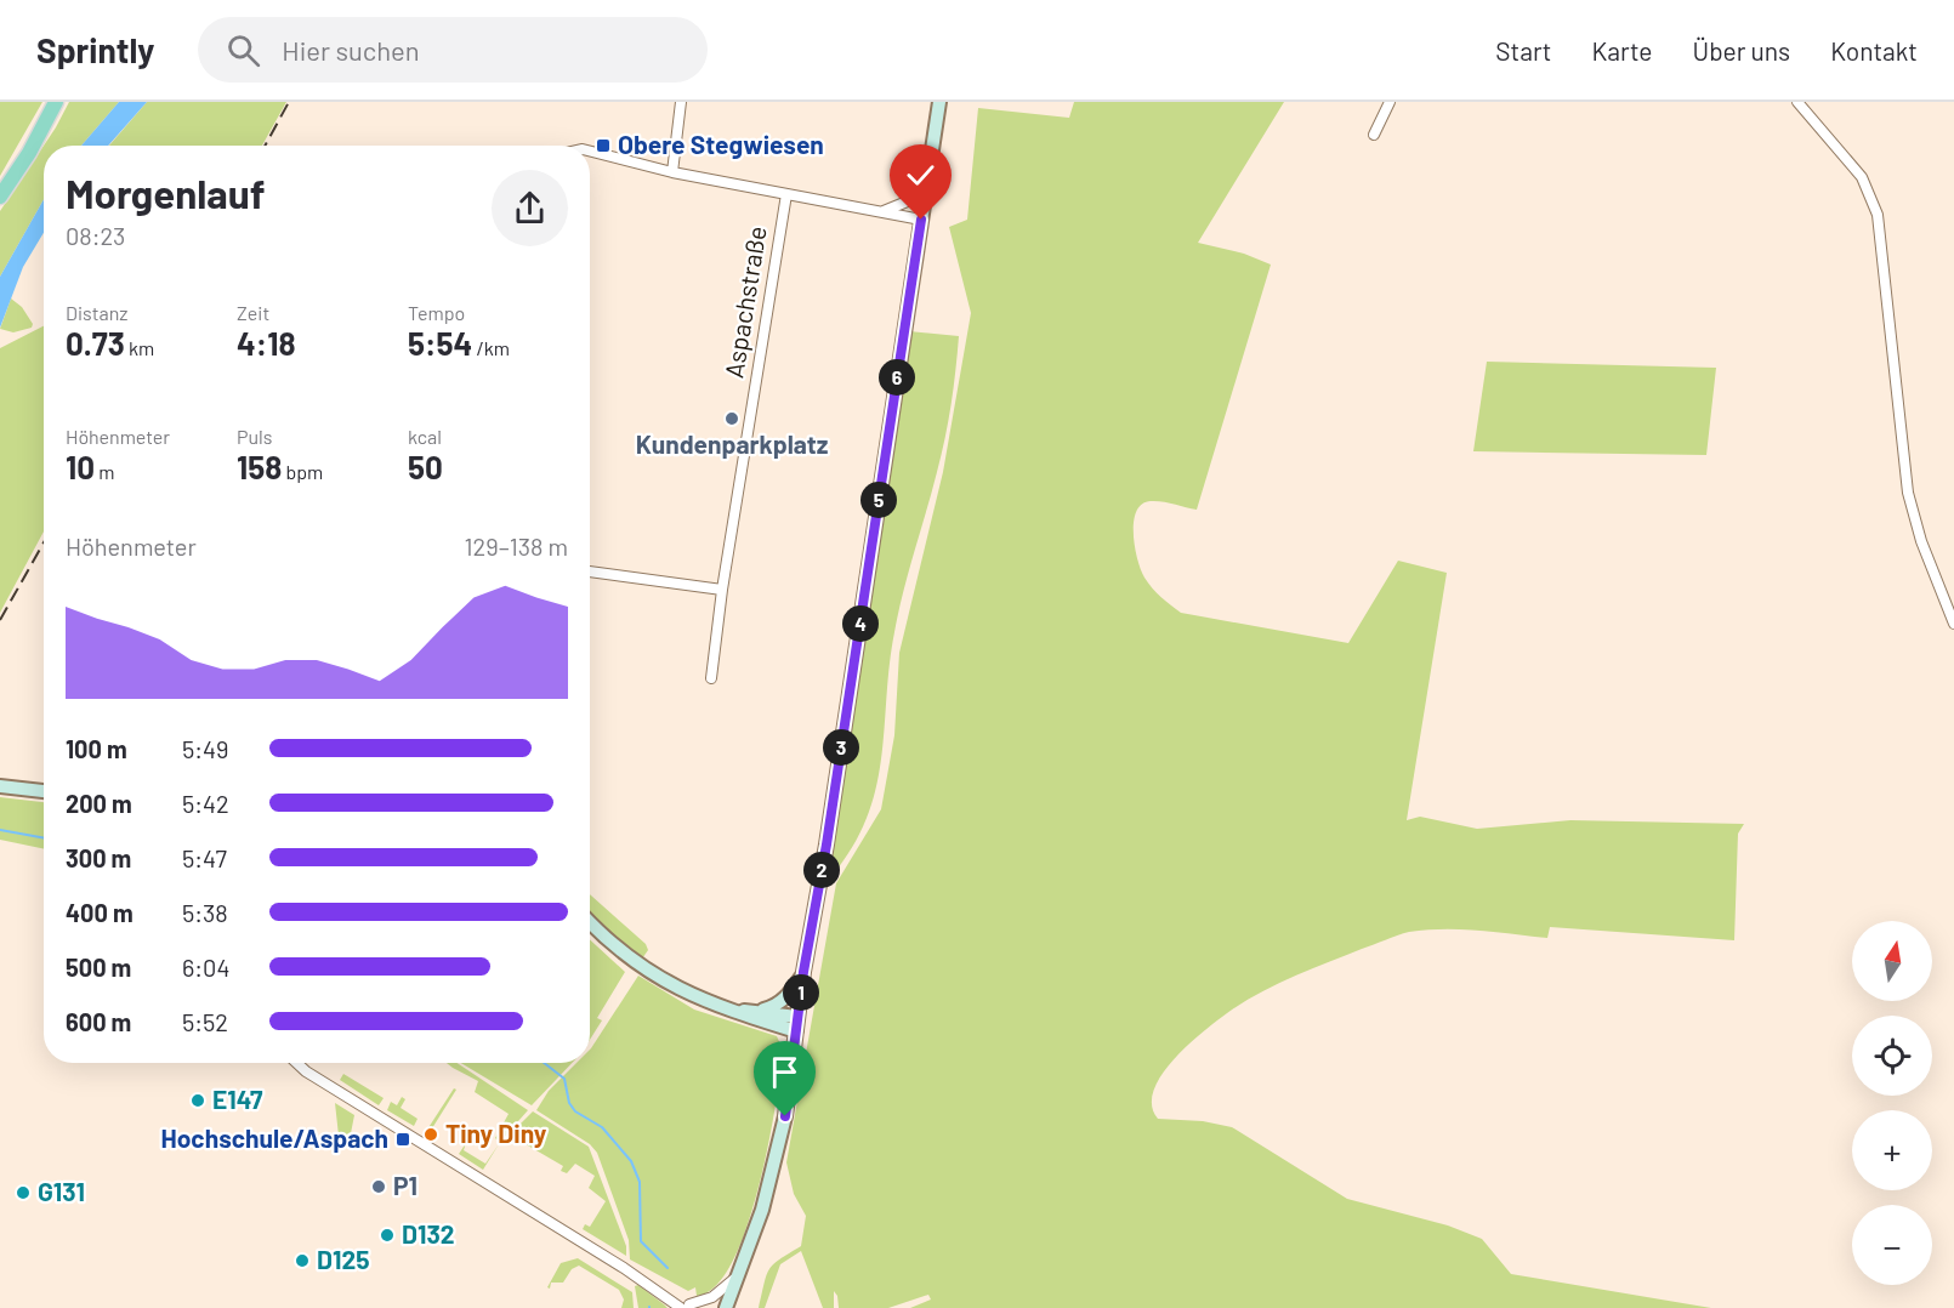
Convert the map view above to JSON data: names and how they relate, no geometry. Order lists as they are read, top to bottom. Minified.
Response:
{"streets":{"street":["Aspachstraße"]},"places":{"transit":["Obere Stegwiesen","Hochschule/Aspach"],"other":["Kundenparkplatz","E147","Tiny Diny","P1","G131","D132","D125"]},"north":"top","page":{"header":"Sprintly","search":"Hier suchen","nav":["Start","Karte","Über uns","Kontakt"],"heading":["Morgenlauf","08:23"],"stats":[["Distanz","0.73 km"],["Zeit","4:18"],["Tempo","5:54 /km"],["Höhenmeter","10 m"],["Puls","158 bpm"],["kcal","50"]],"pins":["6","5","4","3","2","1"],"chart":["Höhenmeter","129–138 m"],"list":[{"name":"100 m","note":"5:49"},{"name":"200 m","note":"5:42"},{"name":"300 m","note":"5:47"},{"name":"400 m","note":"5:38"},{"name":"500 m","note":"6:04"},{"name":"600 m","note":"5:52"}],"map_buttons":["+","−"]}}
